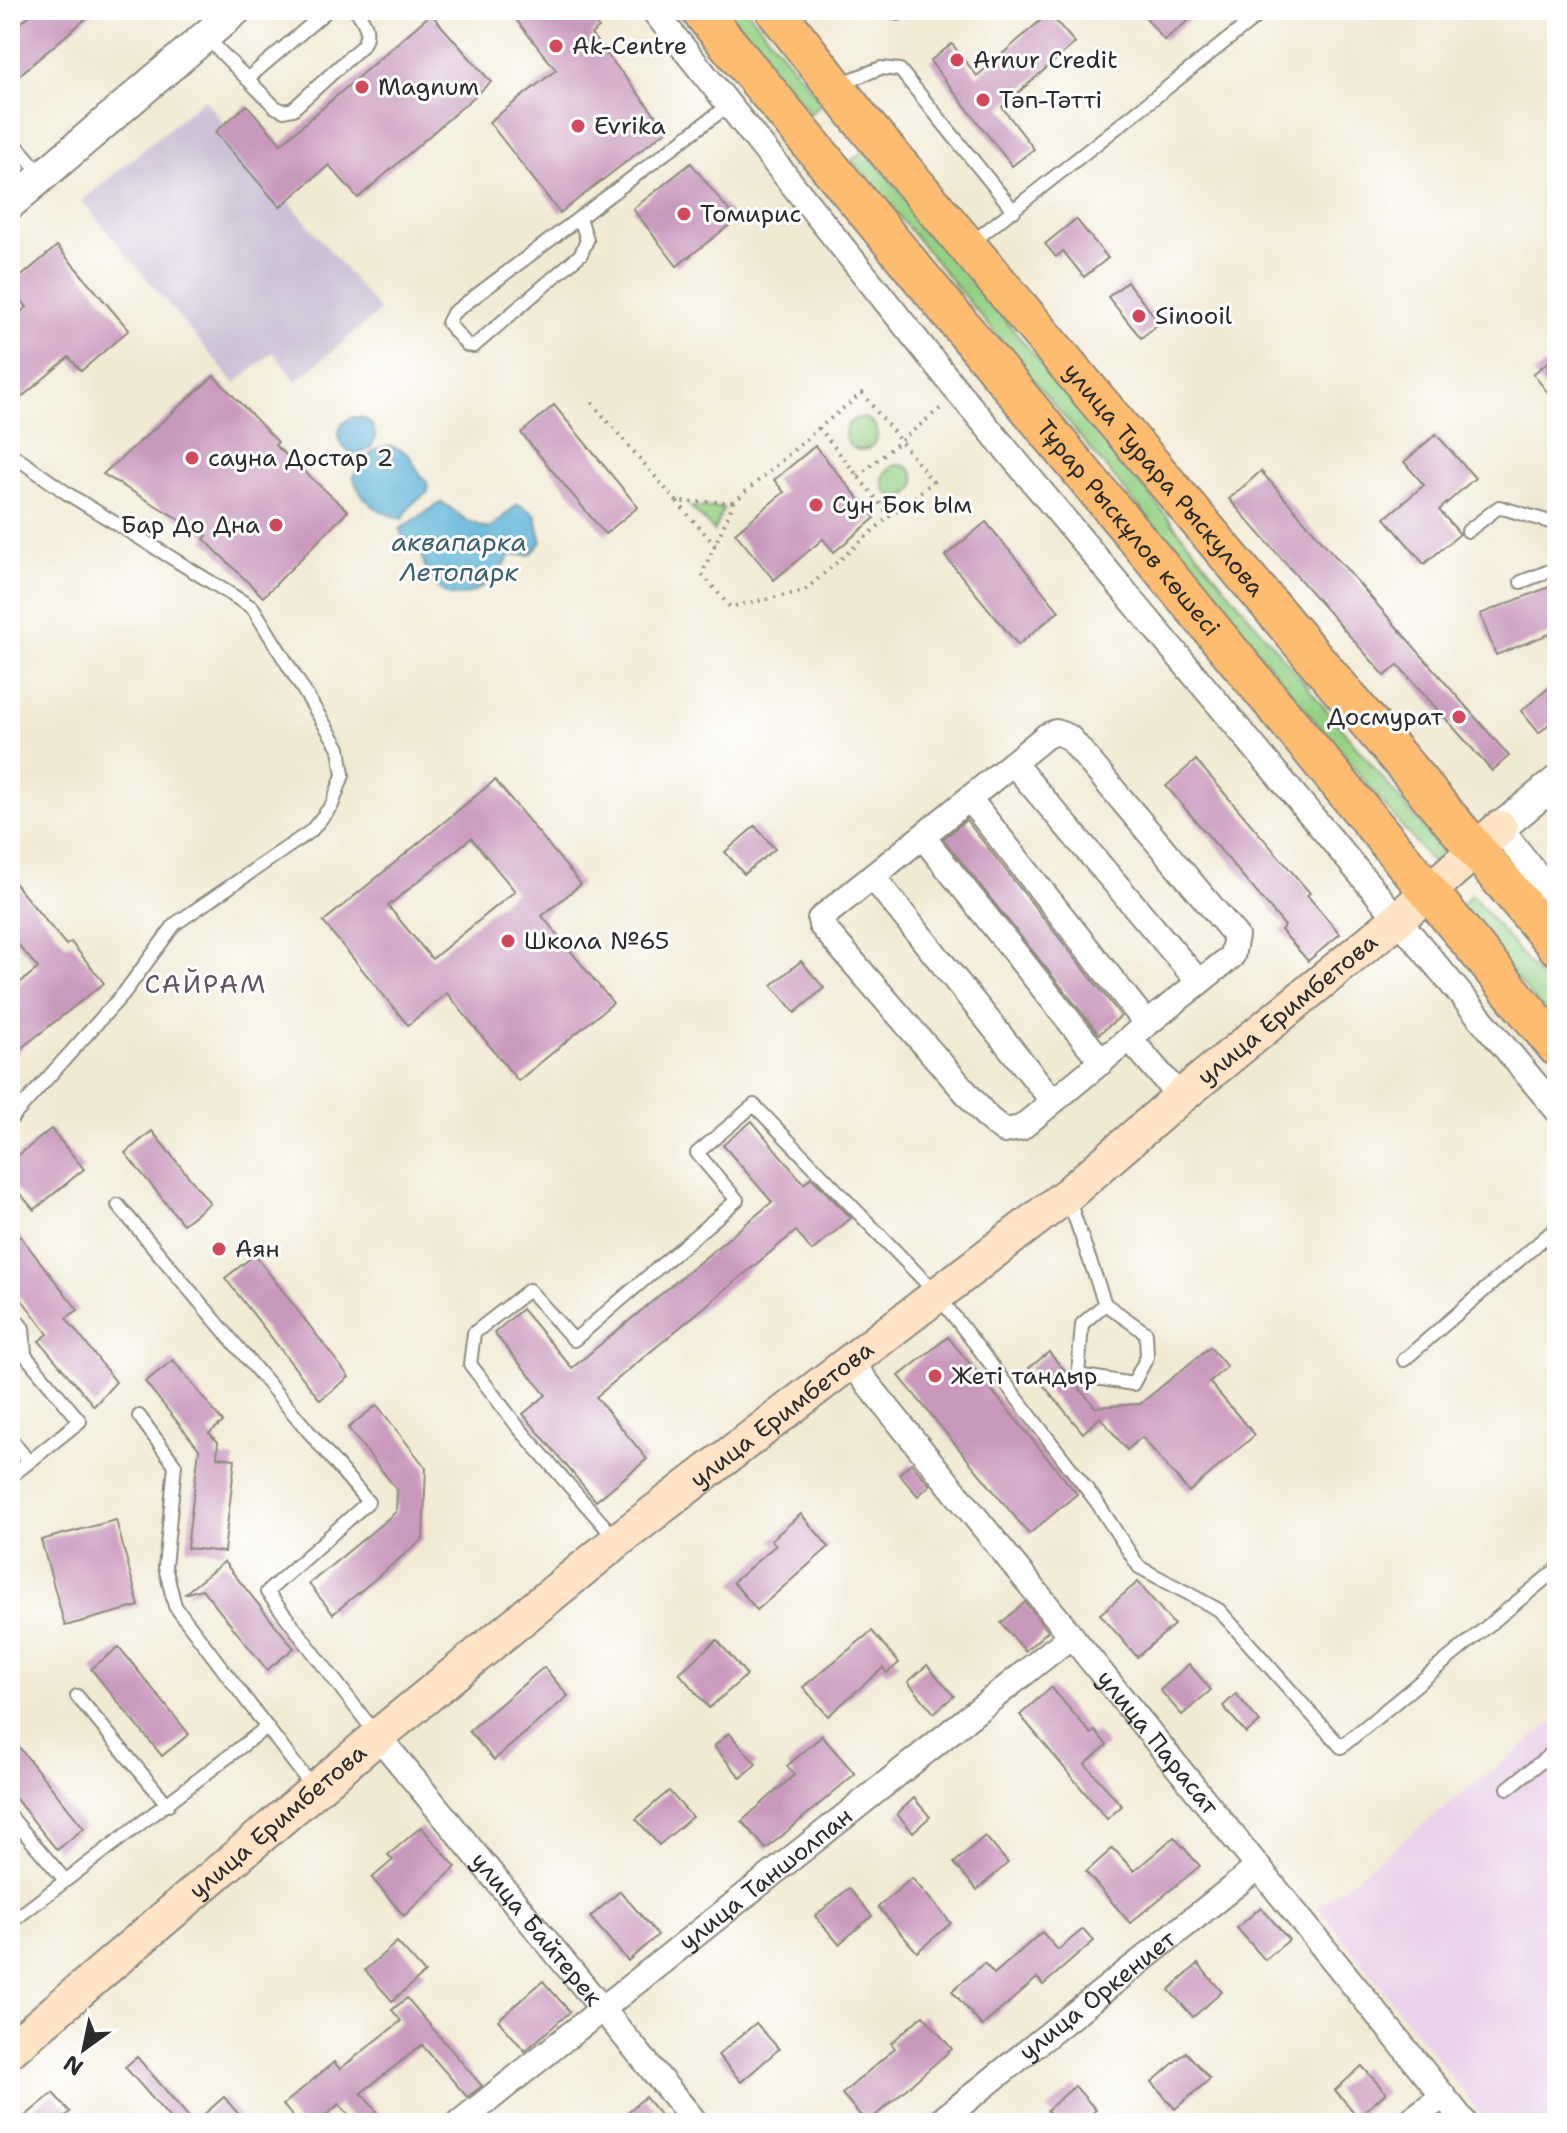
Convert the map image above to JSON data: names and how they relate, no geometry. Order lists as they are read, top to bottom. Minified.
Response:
{"streets":{"main road":["улица Турара Рыскулова","Тұрар Рыскұлов көшесі","улица Еримбетова"],"street":["улица Парасат","улица Таншолпан","улица Байтерек","улица Оркениет"]},"crossings":[["улица Турара Рыскулова","улица Еримбетова"],["Тұрар Рыскұлов көшесі","улица Еримбетова"],["улица Еримбетова","улица Парасат"],["улица Еримбетова","улица Байтерек"],["улица Парасат","улица Таншолпан"],["улица Парасат","улица Оркениет"],["улица Таншолпан","улица Байтерек"]],"districts":["САЙРАМ"],"water":["аквапарка Летопарк"],"places":["Ak-Centre","Arnur Credit","Magnum","Тәп-Тәтті","Evrika","Томирис","Sinooil","сауна Достар 2","Сун Бок Ым","Бар До Дна","Досмурат","Школа №65","Аян","Жеті тандыр"],"north":"bottom left"}
